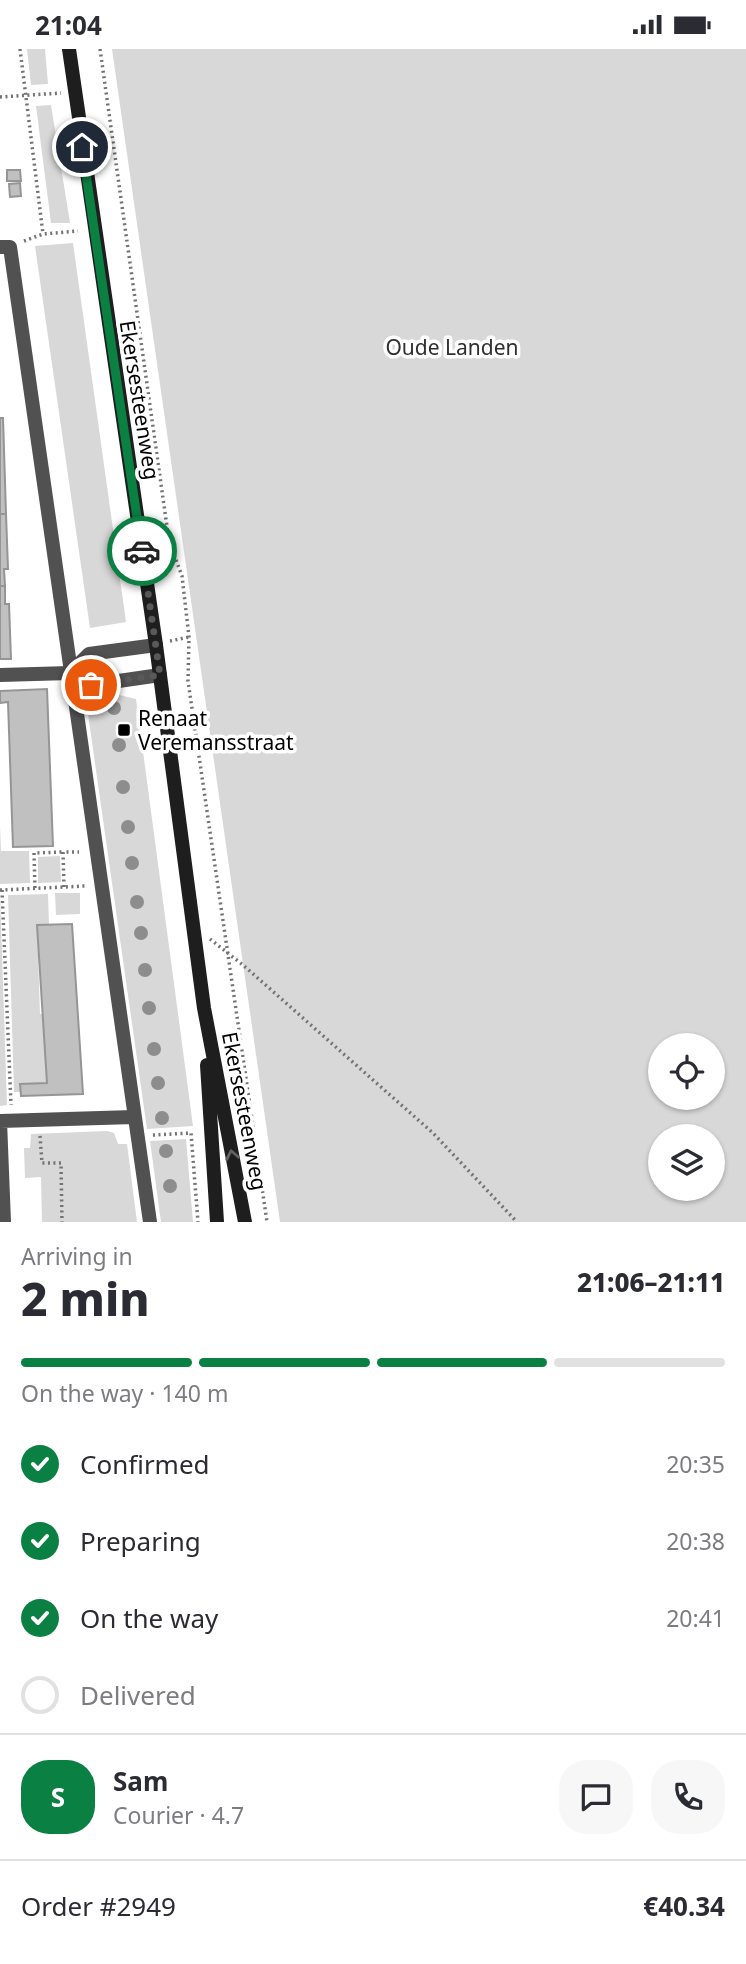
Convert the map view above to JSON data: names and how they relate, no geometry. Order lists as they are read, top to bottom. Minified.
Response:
{"streets":{"main road":["Ekersesteenweg"]},"parks":["Oude Landen"],"places":{"transit":["Renaat Veremansstraat"]},"page":{"status":"21:04","heading":["2 min","Arriving in","21:06–21:11"],"panel":["Sam","Courier · 4.7","Order #2949","€40.34"],"bar":"On the way · 140 m","list":[["Confirmed","20:35"],["Preparing","20:38"],["On the way","20:41"],"Delivered"],"round":"S"}}
